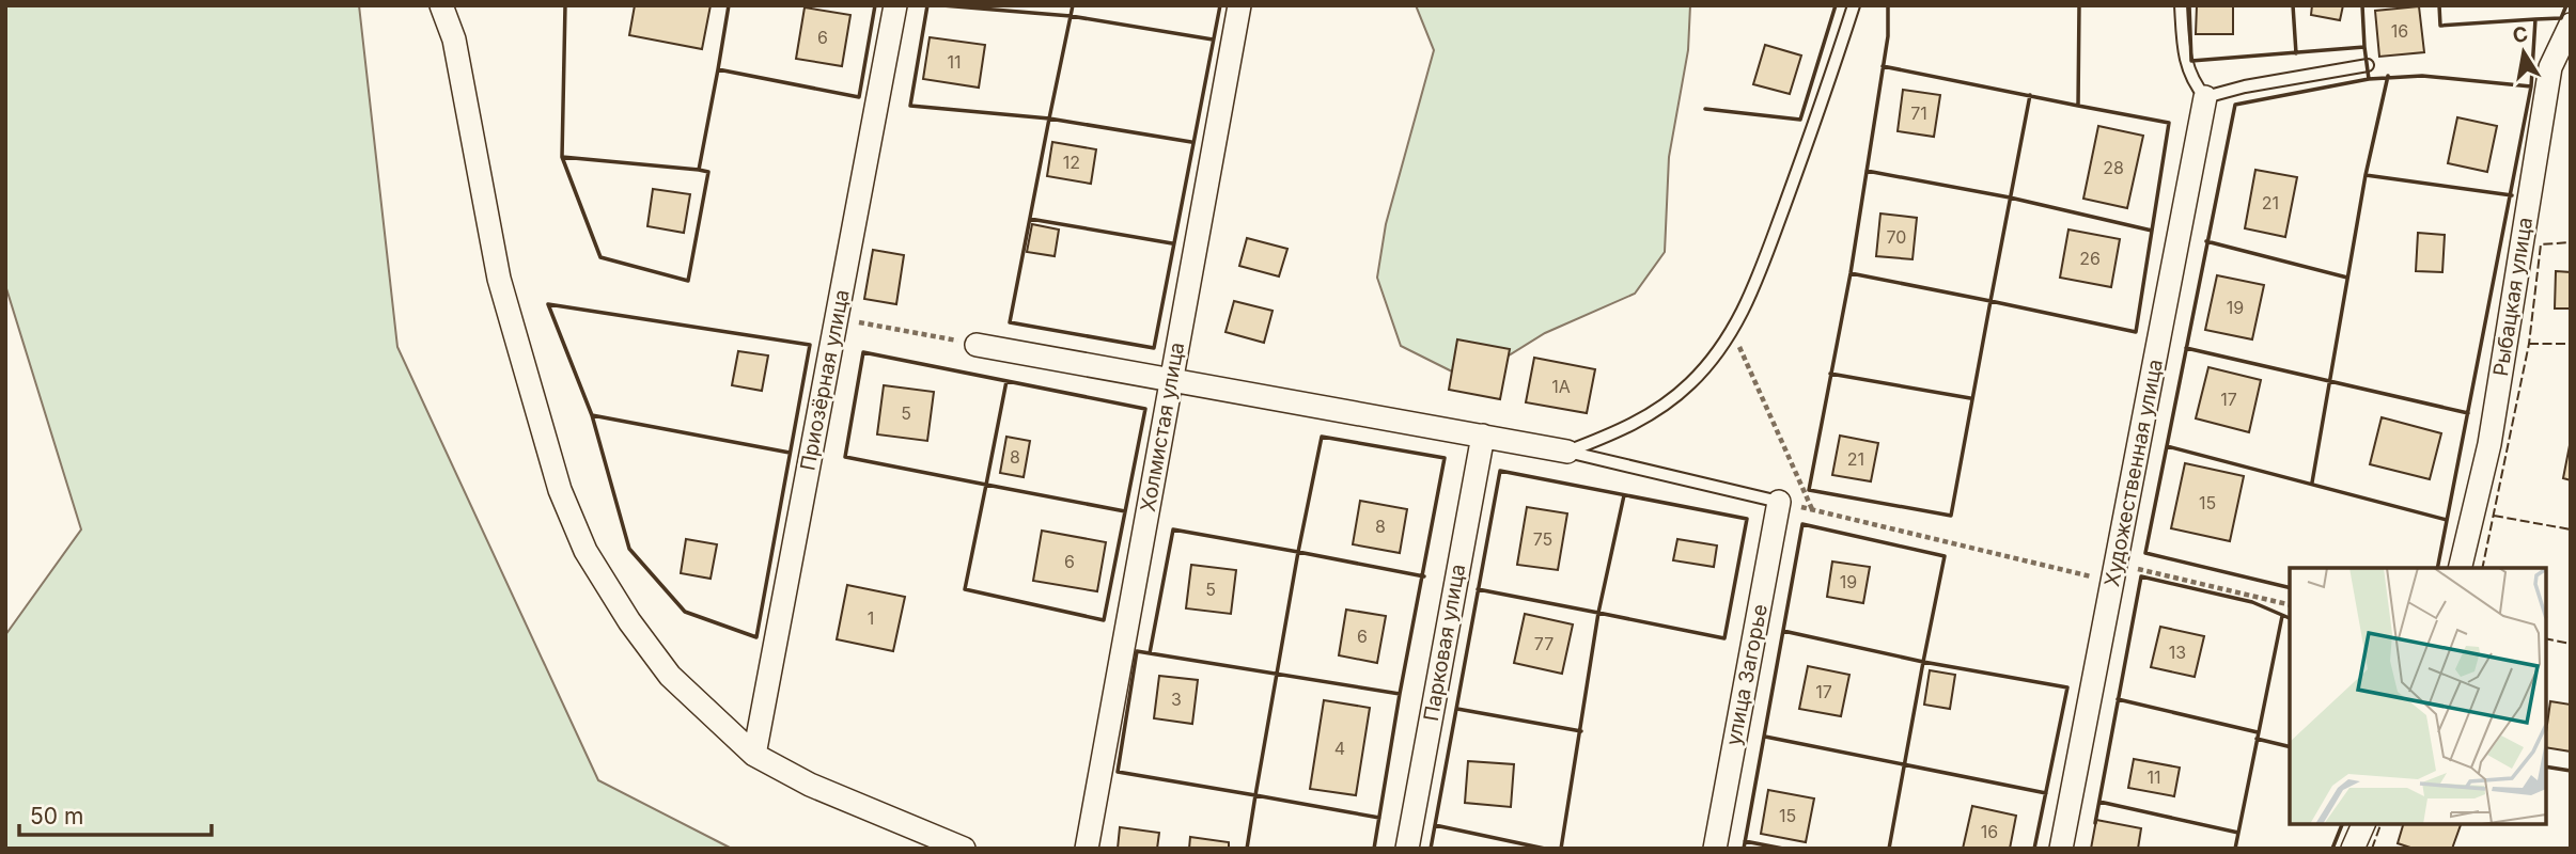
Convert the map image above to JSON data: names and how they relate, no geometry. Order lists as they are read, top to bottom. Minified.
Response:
{"streets":{"street":["Рыбацкая улица","Приозёрная улица","Холмистая улица","Художественная улица","Парковая улица","улица Загорье"]},"house_numbers":["16","6","11","71","12","28","21","70","26","19","1А","17","5","8","21","15","8","75","6","19","5","1","6","77","13","17","3","4","11","15","16"],"scale_bar":"50 m","north":"top"}
